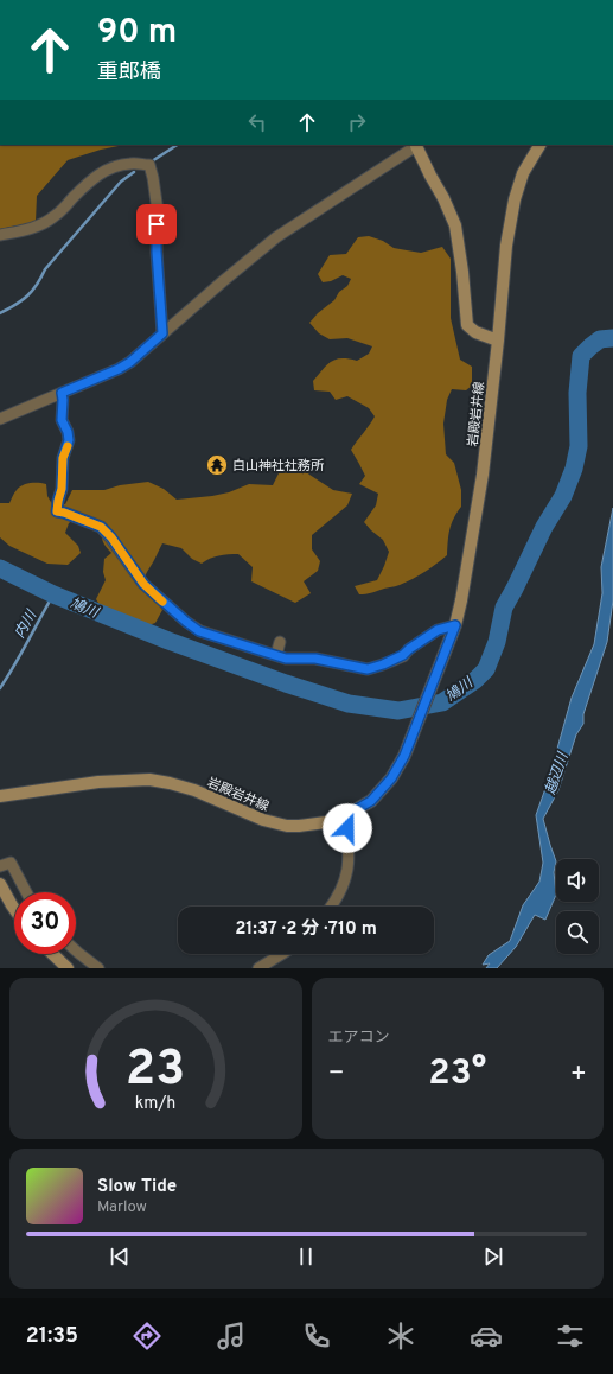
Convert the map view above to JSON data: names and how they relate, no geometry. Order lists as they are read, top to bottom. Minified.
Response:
{"streets":{"main road":["岩殿岩井線"]},"water":["鳩川","内川","越辺川"],"places":{"temple":["白山神社社務所"]},"page":{"turn":["90 m","重郎橋"],"limit":"30","trip":"21:37 · 2 分 · 710 m","tile":"エアコン","heat":["−","23°","+"],"song":["Slow Tide","Marlow"],"tabs":"21:35","gauge":["23","km/h"]}}
